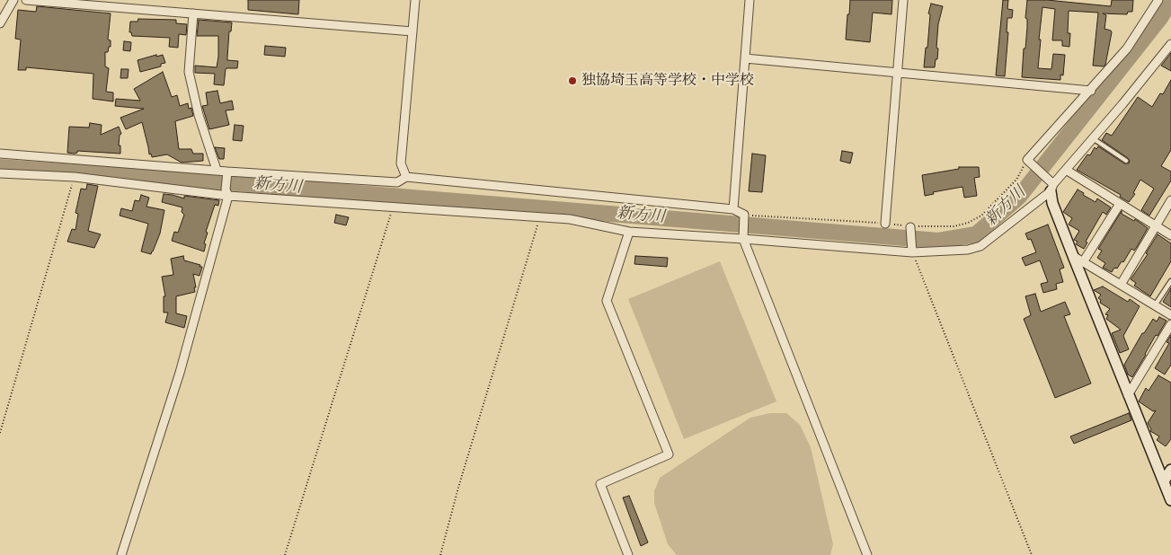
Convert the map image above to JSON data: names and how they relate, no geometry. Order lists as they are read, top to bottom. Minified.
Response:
{"water":["新方川"],"places":["独協埼玉高等学校・中学校"]}
